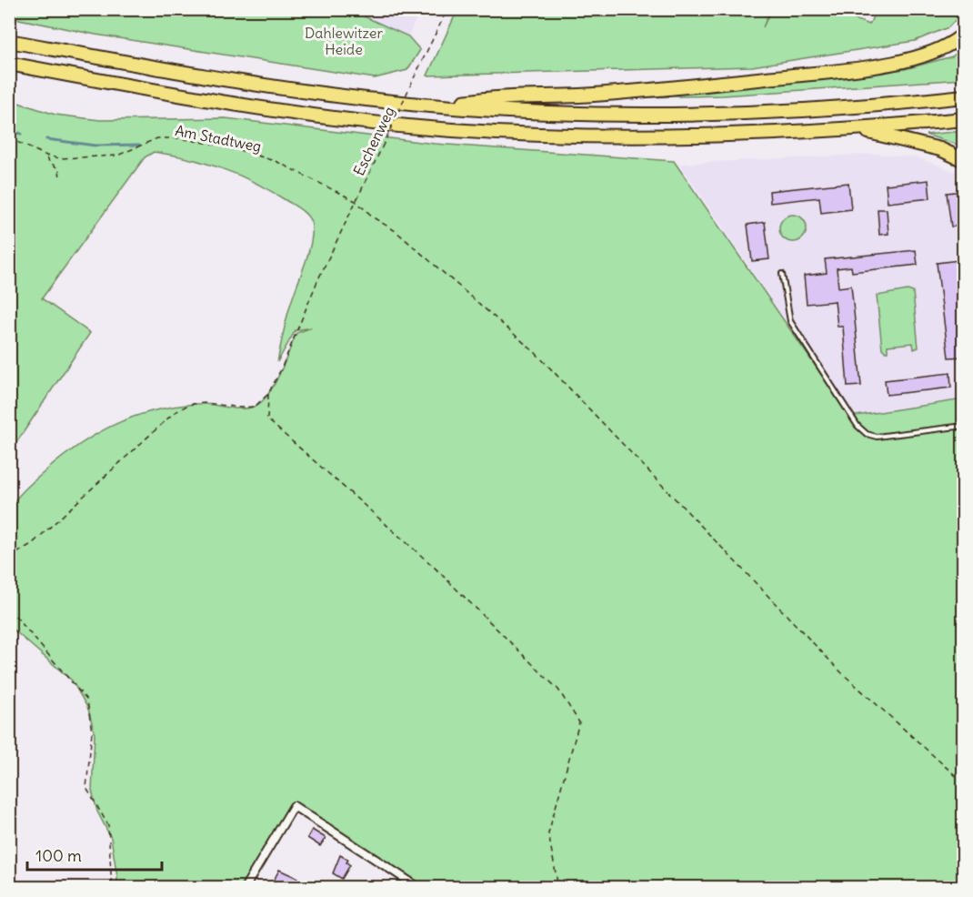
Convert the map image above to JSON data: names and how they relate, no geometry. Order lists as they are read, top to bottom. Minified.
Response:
{"streets":{"path":["Am Stadtweg","Eschenweg"]},"crossings":[["Am Stadtweg","Eschenweg"]],"parks":["Dahlewitzer Heide"],"scale_bar":"100 m"}
